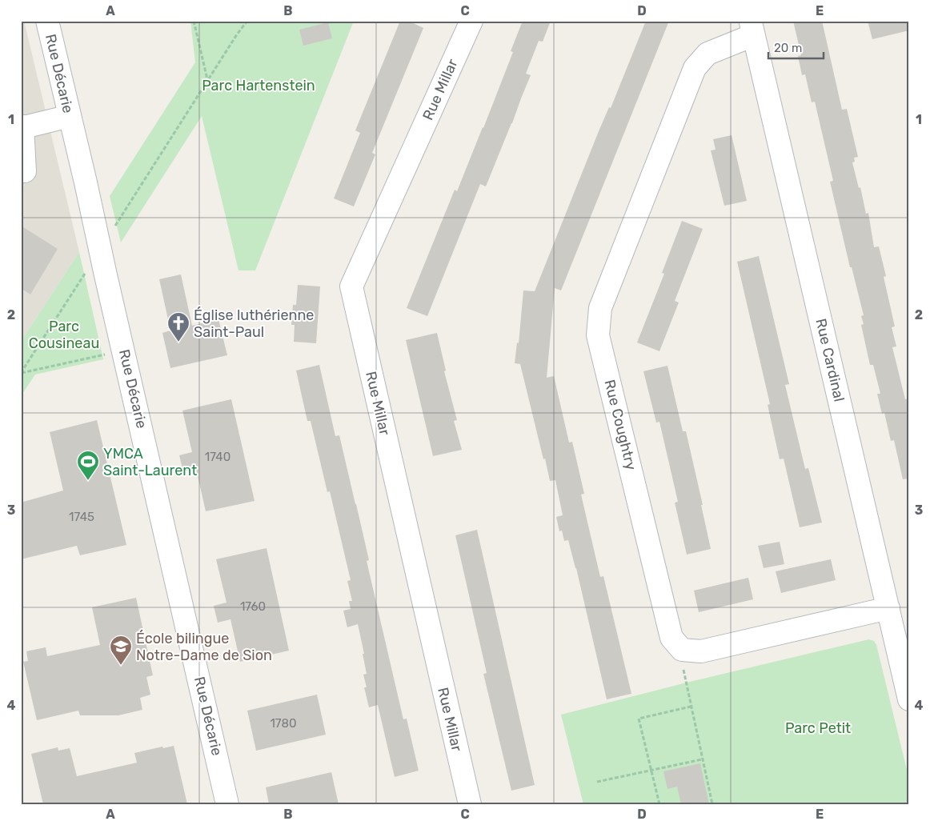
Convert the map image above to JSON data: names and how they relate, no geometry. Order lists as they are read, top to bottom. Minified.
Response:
{"streets":{"street":["Rue Décarie","Rue Millar","Rue Cardinal","Rue Coughtry"]},"crossings":[["Rue Cardinal","Rue Coughtry"]],"parks":["Parc Hartenstein","Parc Cousineau","Parc Petit"],"places":{"church":["Église luthérienne Saint-Paul"],"sports":["YMCA Saint-Laurent"],"school or university":["École bilingue Notre-Dame de Sion"]},"house_numbers":["1740","1745","1760","1780"],"scale_bar":"20 m","grid":{"columns":["A","B","C","D","E"],"rows":["1","2","3","4"]}}
